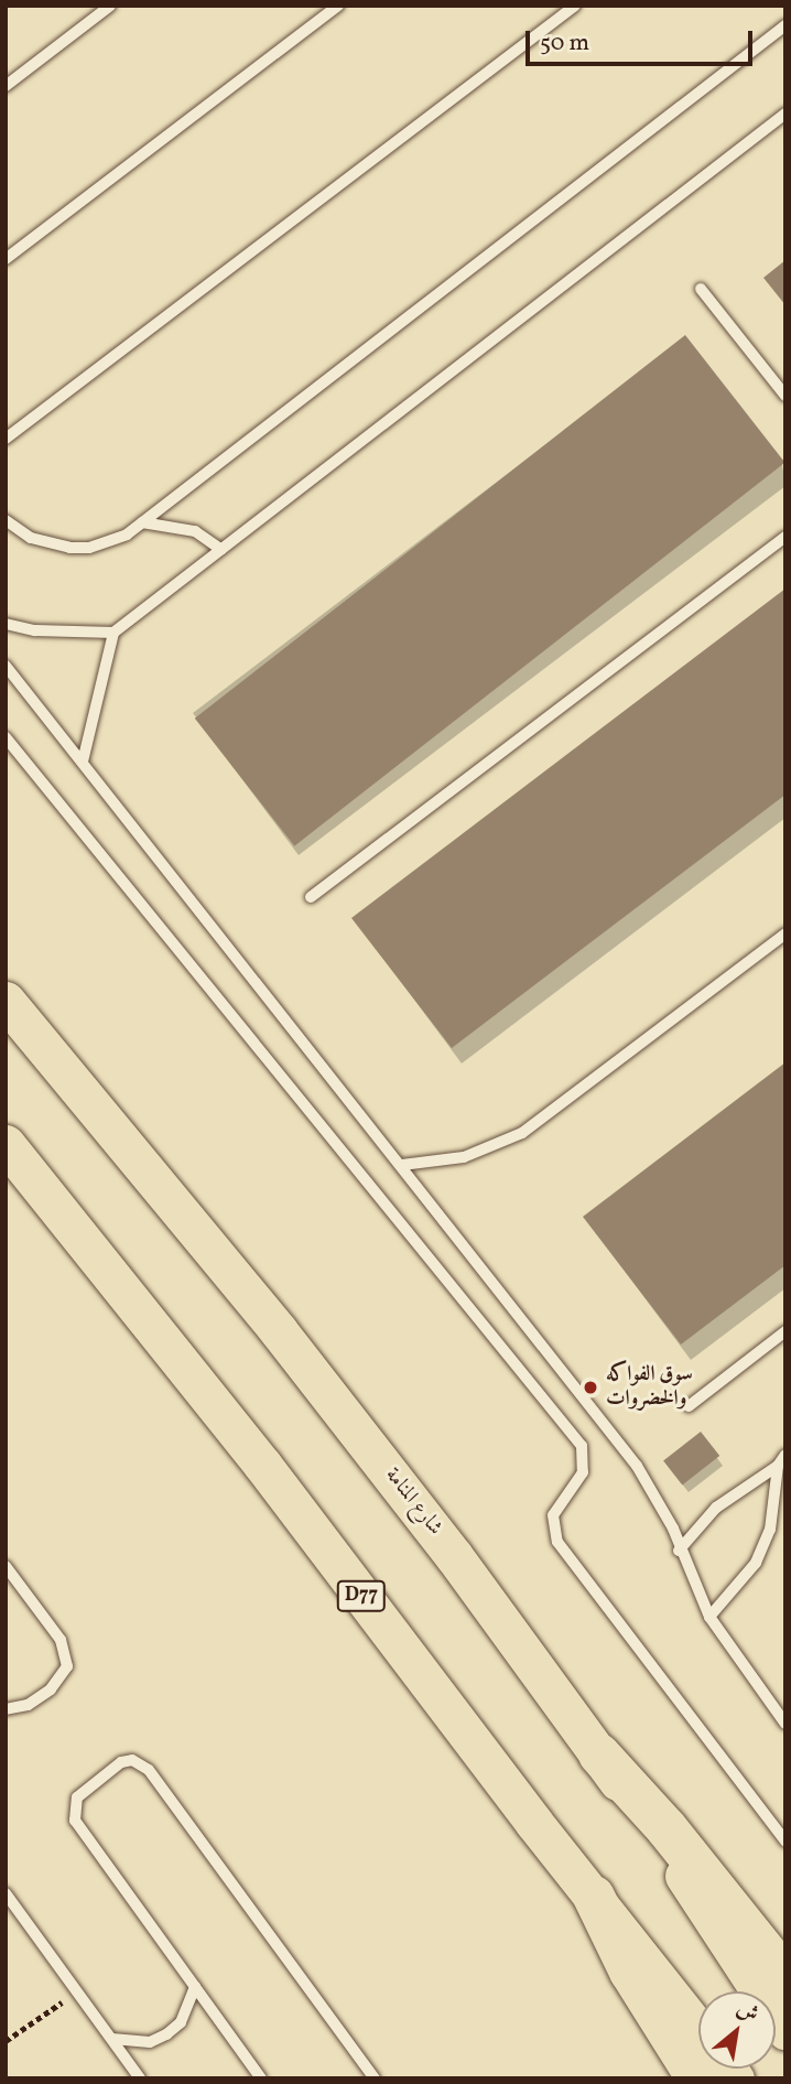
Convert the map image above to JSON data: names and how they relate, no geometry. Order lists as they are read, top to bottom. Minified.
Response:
{"streets":{"main road":["شارع المنامة","D77"]},"places":["سوق الفواكه والخضروات"],"scale_bar":"50 m","north":"top right"}
